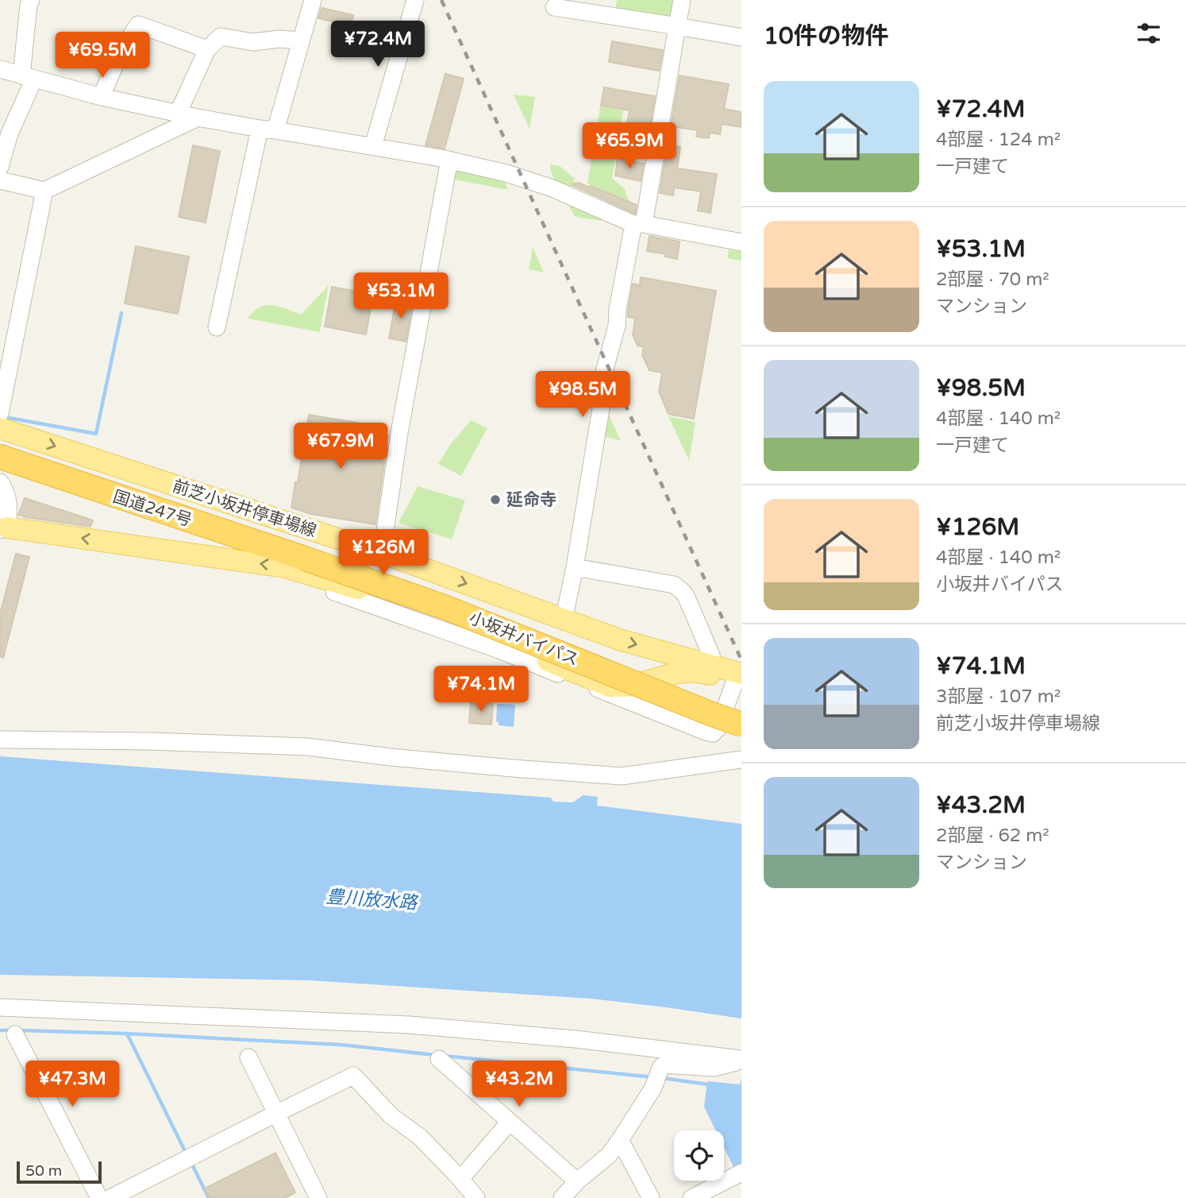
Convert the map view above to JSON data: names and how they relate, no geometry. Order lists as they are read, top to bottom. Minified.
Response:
{"streets":{"highway":["国道247号","小坂井バイパス"],"main road":["前芝小坂井停車場線"]},"crossings":[["国道247号","小坂井バイパス"]],"water":["豊川放水路"],"places":["延命寺"],"scale_bar":"50 m","page":{"heading":"10件の物件","price":["¥72.4M","¥69.5M","¥65.9M","¥53.1M","¥98.5M","¥67.9M","¥126M","¥74.1M","¥47.3M","¥43.2M"],"list":[{"name":"¥72.4M","note":"4部屋 · 124 m² · 一戸建て"},{"name":"¥53.1M","note":"2部屋 · 70 m² · マンション"},{"name":"¥98.5M","note":"4部屋 · 140 m² · 一戸建て"},{"name":"¥126M","note":"4部屋 · 140 m² · 小坂井バイパス"},{"name":"¥74.1M","note":"3部屋 · 107 m² · 前芝小坂井停車場線"},{"name":"¥43.2M","note":"2部屋 · 62 m² · マンション"}],"scale":"50 m"}}
